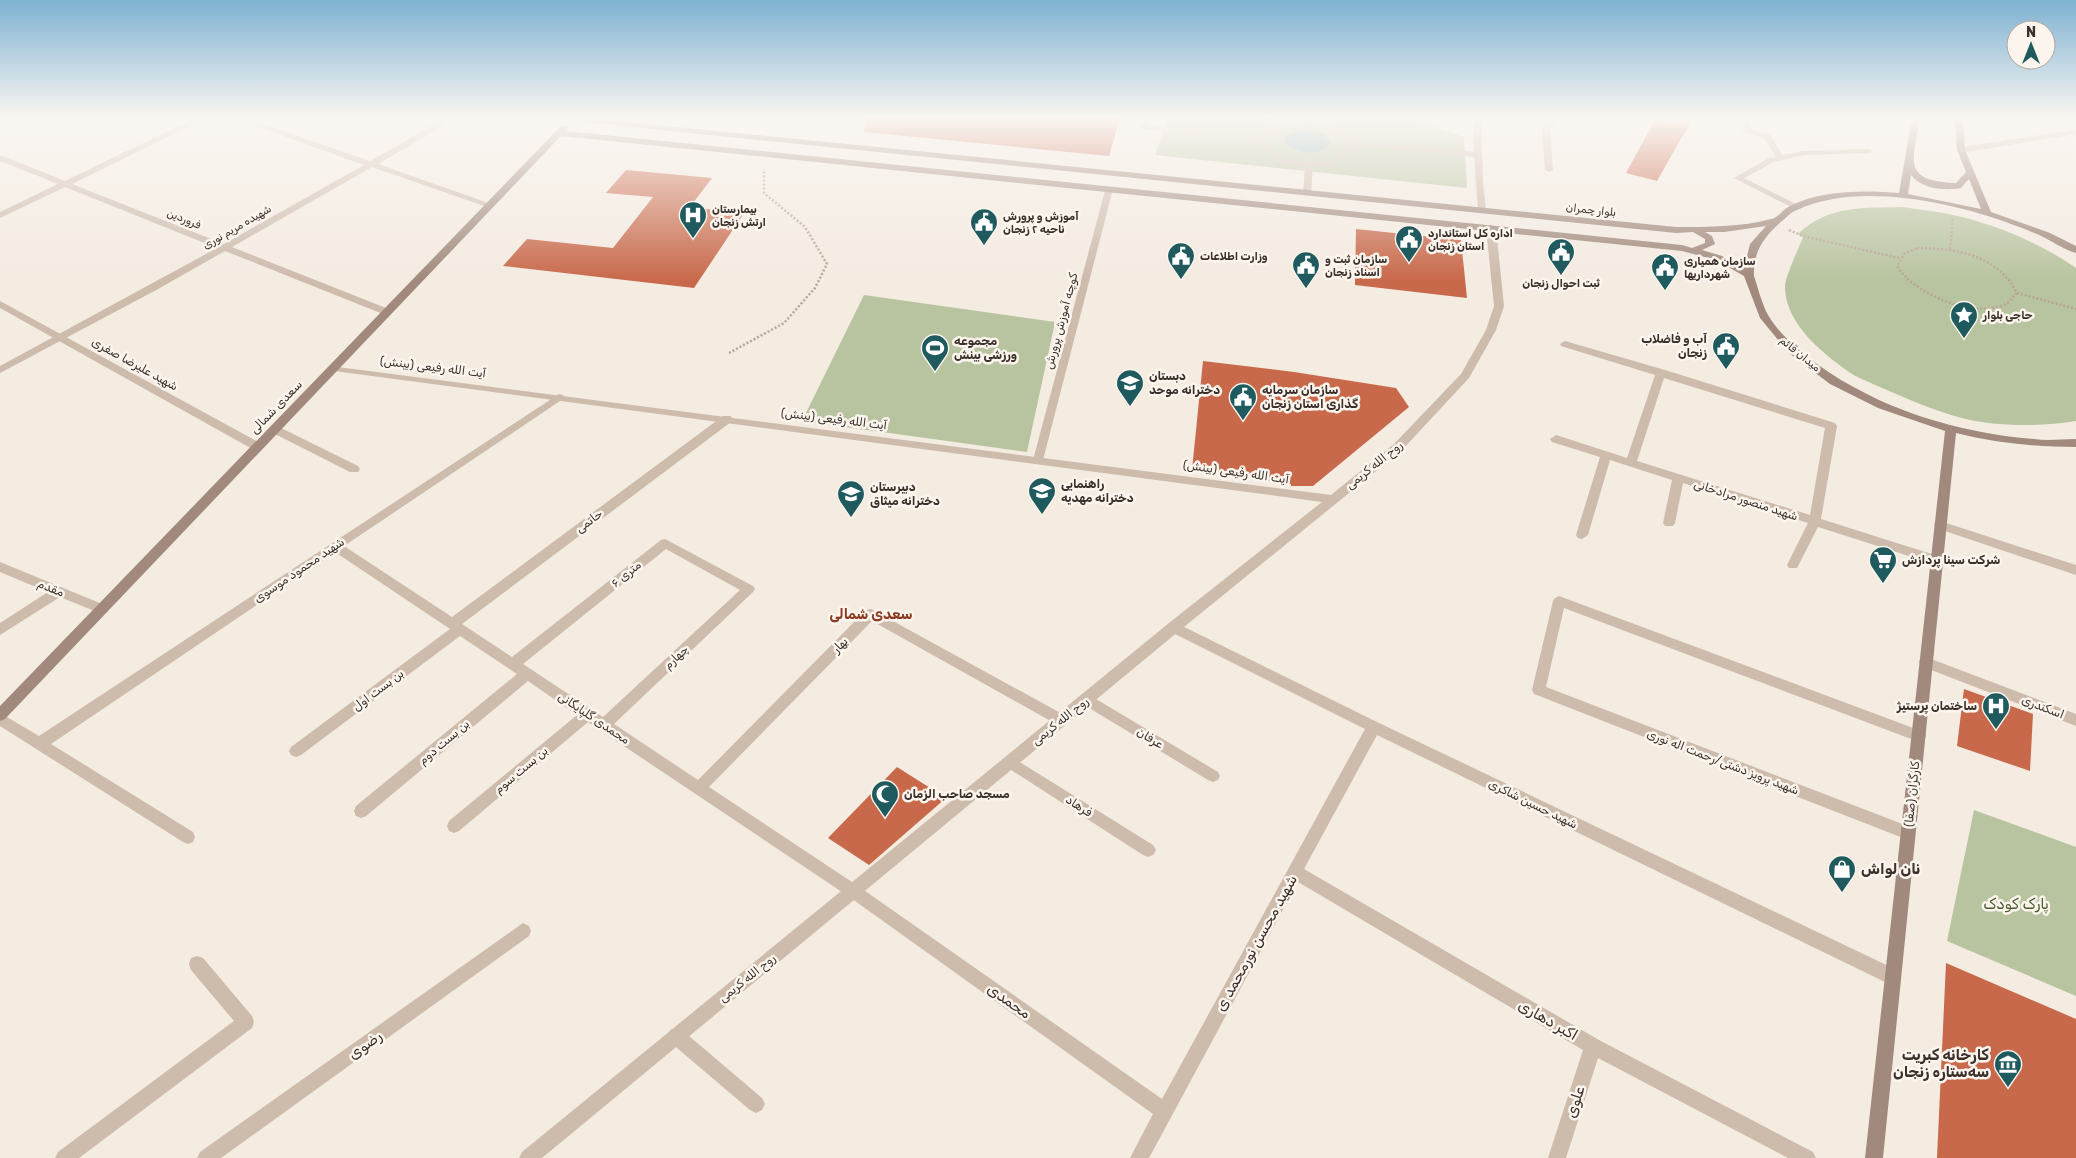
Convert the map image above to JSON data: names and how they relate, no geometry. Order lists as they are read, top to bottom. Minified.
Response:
{"streets":{"main road":["بلوار چمران","میدان قائم","سعدی شمالی","کارگران (صفا)"],"street":["فروردین","شهیده مریم نوری","شهید علیرضا صفری","آیت الله رفیعی (بینش)","روح الله کریمی","شهید منصور مرادخانی","حاتمی","شهید محمود موسوی","۶ متری","مقدم","بهار","چهارم","بن بست اول","اسکندری","محمدی گلپایگانی","عرفان","بن بست دوم","شهید پرویز دشتی/رحمت اله نوری","بن بست سوم","شهید حسین شاکری","فرهاد","شهید محسن نورمحمد ی","محمدی","اکبر دهاری","رضوی","علوی"],"lane":["کوچه آموزش پرورش"]},"crossings":[["بلوار چمران","میدان قائم"],["فروردین","شهیده مریم نوری"],["فروردین","سعدی شمالی"],["شهیده مریم نوری","شهید علیرضا صفری"],["کوچه آموزش پرورش","آیت الله رفیعی (بینش)"],["میدان قائم","کارگران (صفا)"],["شهید علیرضا صفری","سعدی شمالی"],["آیت الله رفیعی (بینش)","سعدی شمالی"],["آیت الله رفیعی (بینش)","روح الله کریمی"],["آیت الله رفیعی (بینش)","حاتمی"],["آیت الله رفیعی (بینش)","شهید محمود موسوی"],["سعدی شمالی","مقدم"],["روح الله کریمی","بهار"],["روح الله کریمی","محمدی گلپایگانی"],["روح الله کریمی","عرفان"],["روح الله کریمی","شهید حسین شاکری"],["روح الله کریمی","فرهاد"],["روح الله کریمی","محمدی"],["شهید منصور مرادخانی","کارگران (صفا)"],["حاتمی","بن بست اول"],["حاتمی","محمدی گلپایگانی"],["شهید محمود موسوی","محمدی گلپایگانی"],["۶ متری","چهارم"],["۶ متری","محمدی گلپایگانی"],["بهار","محمدی گلپایگانی"],["چهارم","محمدی گلپایگانی"],["بن بست اول","محمدی گلپایگانی"],["اسکندری","کارگران (صفا)"],["محمدی گلپایگانی","بن بست دوم"],["محمدی گلپایگانی","بن بست سوم"],["محمدی گلپایگانی","محمدی"],["شهید پرویز دشتی/رحمت اله نوری","کارگران (صفا)"],["کارگران (صفا)","شهید حسین شاکری"],["شهید حسین شاکری","شهید محسن نورمحمد ی"],["شهید محسن نورمحمد ی","محمدی"],["شهید محسن نورمحمد ی","اکبر دهاری"],["اکبر دهاری","علوی"]],"districts":["سعدی شمالی"],"parks":["پارک کودک"],"places":{"hospital":["بیمارستان ارتش زنجان","ساختمان پرستیژ"],"public building":["آموزش و پرورش ناحیه ۲ زنجان","اداره کل استاندارد استان زنجان","ثبت احوال زنجان","وزارت اطلاعات","سازمان ثبت و اسناد زنجان","سازمان همیاری شهرداریها","آب و فاضلاب زنجان","سازمان سرمایه گذاری استان زنجان"],"place":["حاجی بلوار"],"sports":["مجموعه ورزشی بینش"],"school or university":["دبستان دخترانه موحد","راهنمایی دخترانه مهدیه","دبیرستان دخترانه میثاق"],"supermarket":["شرکت سینا پردازش"],"mosque":["مسجد صاحب الزمان"],"shop":["نان لواش"],"museum":["کارخانه کبریت سه‌ستاره زنجان"]},"north":"top"}
